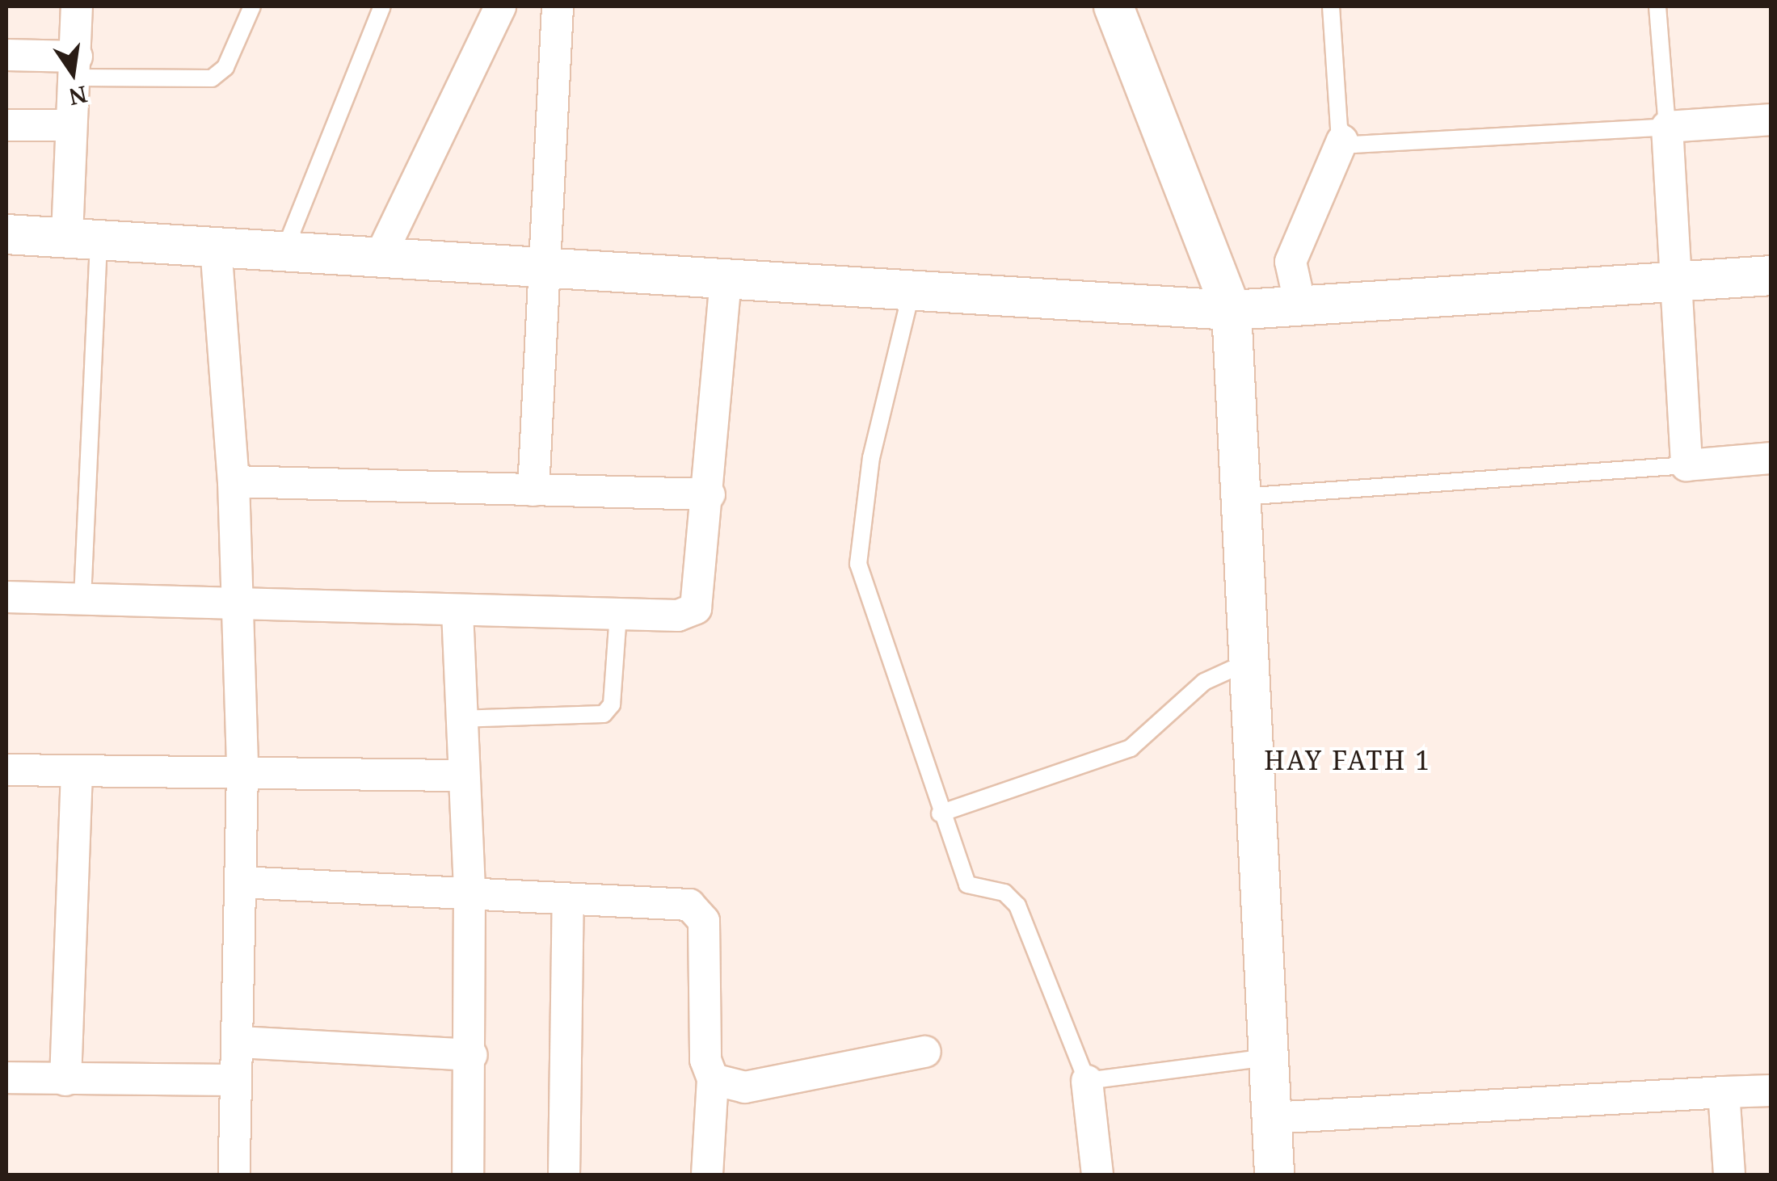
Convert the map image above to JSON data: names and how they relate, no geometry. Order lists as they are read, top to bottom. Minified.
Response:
{"districts":["HAY FATH 1"],"north":"bottom"}
